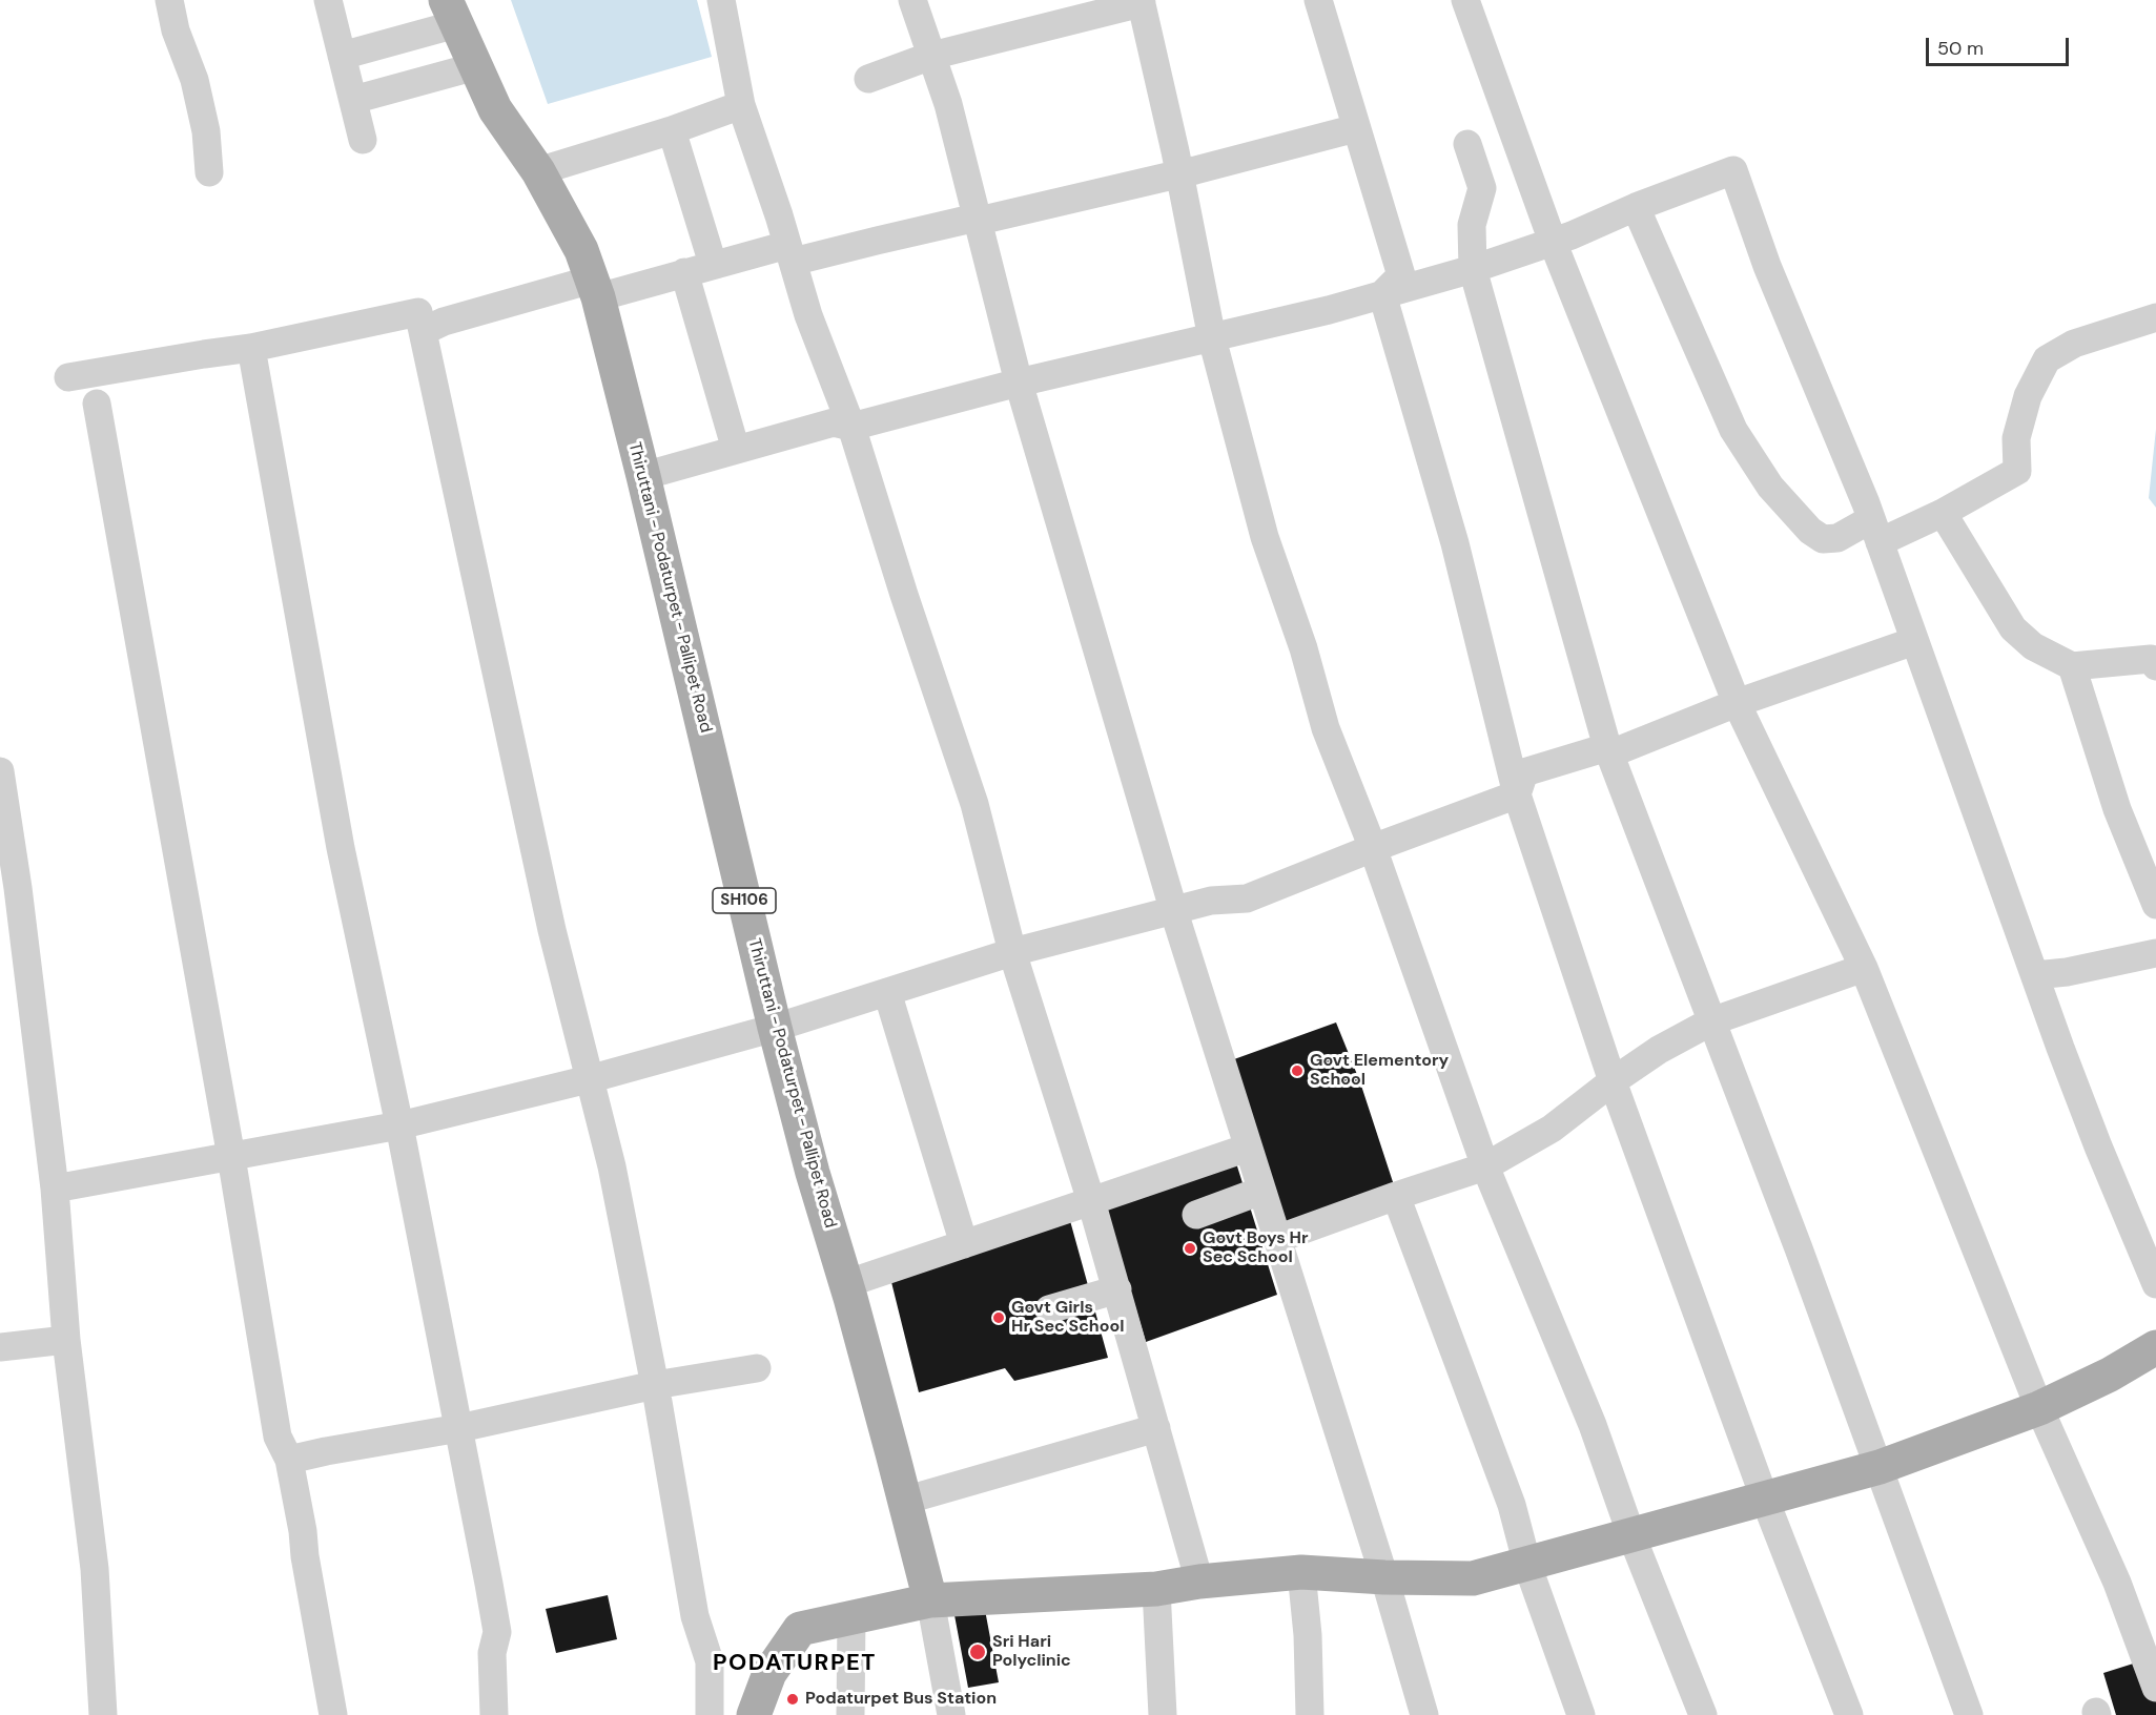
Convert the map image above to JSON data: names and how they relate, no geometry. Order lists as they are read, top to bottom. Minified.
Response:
{"streets":{"main road":["Thiruttani - Podaturpet - Pallipet Road","SH106"]},"districts":["PODATURPET"],"places":["Govt Elementory School","Govt Boys Hr Sec School","Govt Girls Hr Sec School","Sri Hari Polyclinic","Podaturpet Bus Station"],"scale_bar":"50 m"}
